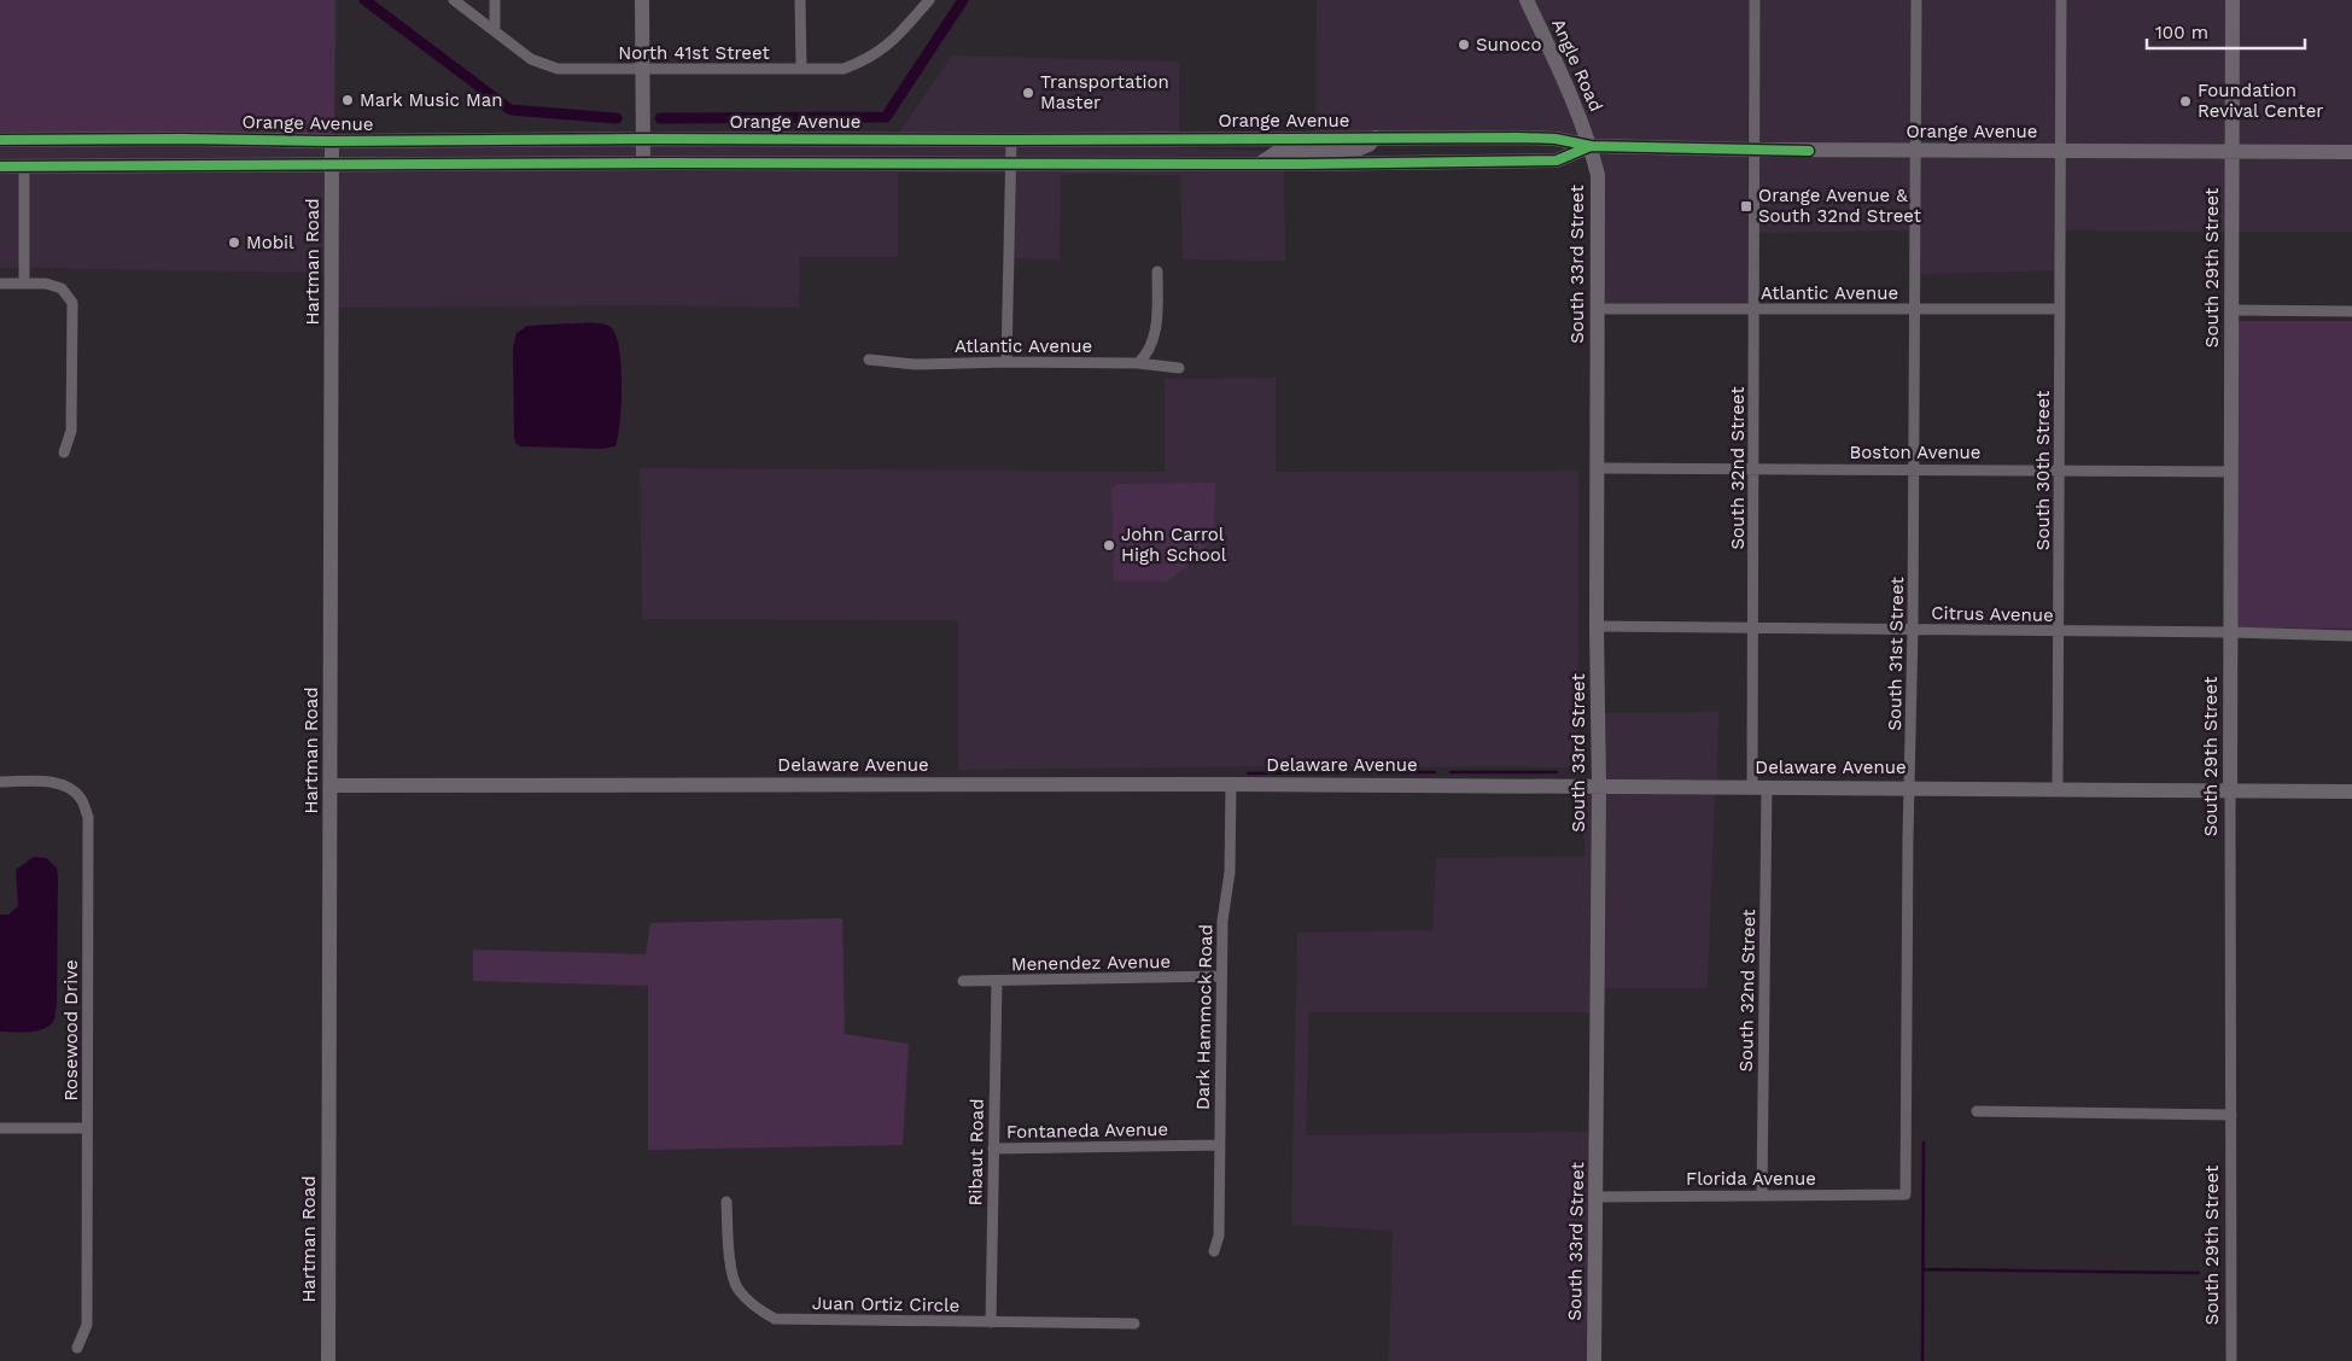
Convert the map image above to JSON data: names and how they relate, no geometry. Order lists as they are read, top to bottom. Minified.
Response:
{"streets":{"street":["North 41st Street","Angle Road","Orange Avenue","Hartman Road","South 33rd Street","South 29th Street","Atlantic Avenue","Boston Avenue","South 32nd Street","South 30th Street","Citrus Avenue","South 31st Street","Delaware Avenue","Menendez Avenue","Dark Hammock Road","Rosewood Drive","Fontaneda Avenue","Ribaut Road","Florida Avenue","Juan Ortiz Circle"]},"crossings":[["Angle Road","Orange Avenue"],["Angle Road","South 33rd Street"],["Orange Avenue","Hartman Road"],["Orange Avenue","South 33rd Street"],["Orange Avenue","South 29th Street"],["Orange Avenue","South 32nd Street"],["Orange Avenue","South 30th Street"],["Orange Avenue","South 31st Street"],["Hartman Road","Delaware Avenue"],["South 33rd Street","Atlantic Avenue"],["South 33rd Street","Boston Avenue"],["South 33rd Street","Citrus Avenue"],["South 33rd Street","Delaware Avenue"],["South 33rd Street","Florida Avenue"],["South 29th Street","Boston Avenue"],["South 29th Street","Citrus Avenue"],["South 29th Street","Delaware Avenue"],["Atlantic Avenue","South 32nd Street"],["Atlantic Avenue","South 30th Street"],["Atlantic Avenue","South 31st Street"],["Boston Avenue","South 32nd Street"],["Boston Avenue","South 30th Street"],["Boston Avenue","South 31st Street"],["South 32nd Street","Citrus Avenue"],["South 32nd Street","Delaware Avenue"],["South 32nd Street","Florida Avenue"],["South 30th Street","Citrus Avenue"],["South 30th Street","Delaware Avenue"],["Citrus Avenue","South 31st Street"],["South 31st Street","Delaware Avenue"],["South 31st Street","Florida Avenue"],["Delaware Avenue","Dark Hammock Road"],["Menendez Avenue","Dark Hammock Road"],["Menendez Avenue","Ribaut Road"],["Dark Hammock Road","Fontaneda Avenue"],["Fontaneda Avenue","Ribaut Road"],["Ribaut Road","Juan Ortiz Circle"]],"places":{"other":["Sunoco","Transportation Master","Mark Music Man","Foundation Revival Center","Mobil","John Carrol High School"],"transit":["Orange Avenue & South 32nd Street"]},"scale_bar":"100 m"}
